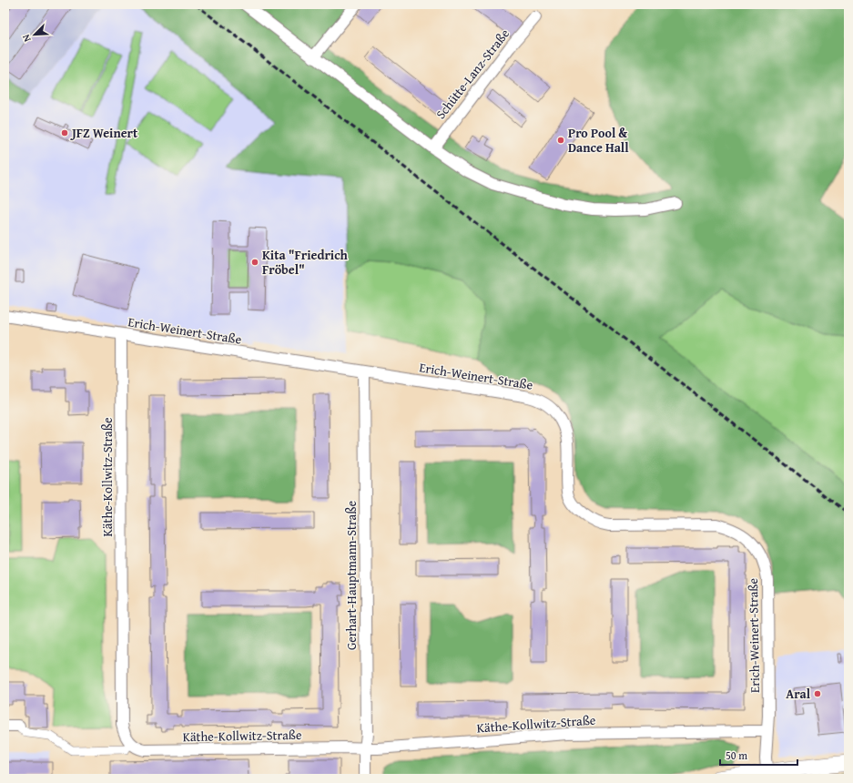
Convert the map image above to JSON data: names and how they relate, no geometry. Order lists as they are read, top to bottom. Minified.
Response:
{"streets":{"street":["Schütte-Lanz-Straße","Erich-Weinert-Straße","Käthe-Kollwitz-Straße","Gerhart-Hauptmann-Straße"]},"crossings":[["Erich-Weinert-Straße","Käthe-Kollwitz-Straße"],["Erich-Weinert-Straße","Gerhart-Hauptmann-Straße"],["Käthe-Kollwitz-Straße","Gerhart-Hauptmann-Straße"]],"places":["JFZ Weinert","Pro Pool & Dance Hall","Kita \"Friedrich Fröbel\"","Aral"],"scale_bar":"50 m","north":"bottom left"}
